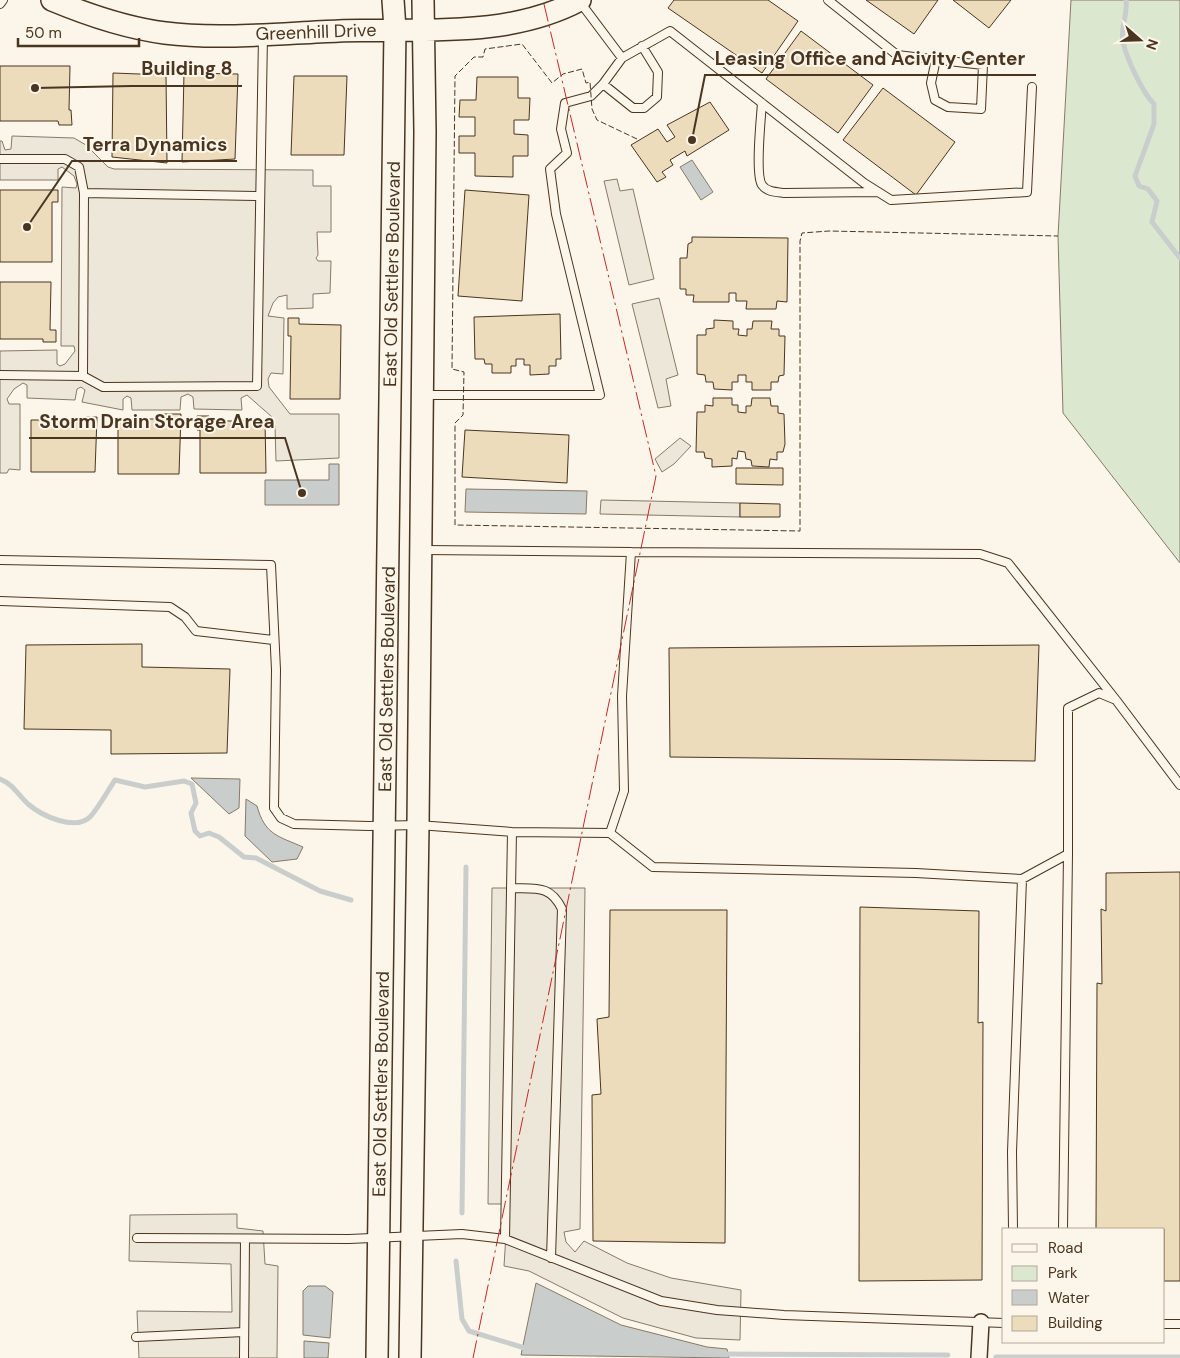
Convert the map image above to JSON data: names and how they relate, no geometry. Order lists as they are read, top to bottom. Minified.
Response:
{"streets":{"main road":["Greenhill Drive","East Old Settlers Boulevard"]},"crossings":[["Greenhill Drive","East Old Settlers Boulevard"]],"places":["Building 8","Leasing Office and Acivity Center","Terra Dynamics","Storm Drain Storage Area"],"legend":["Road","Park","Water","Building"],"scale_bar":"50 m","north":"right"}
